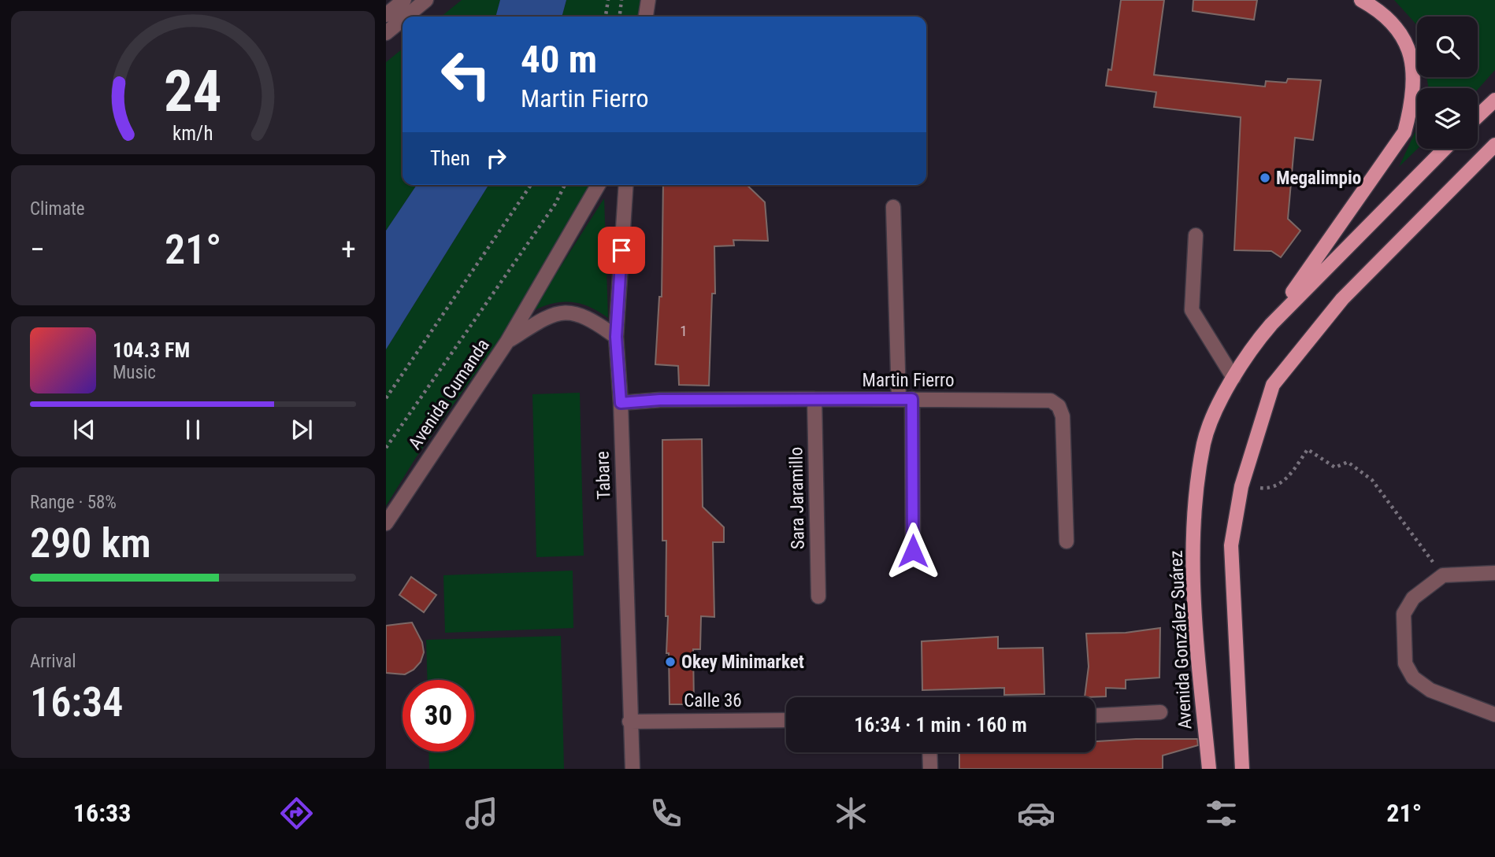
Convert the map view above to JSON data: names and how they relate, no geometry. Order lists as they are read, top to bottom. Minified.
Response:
{"streets":{"main road":["Avenida González Suárez"],"street":["Martin Fierro","Avenida Cumanda","Tabare","Sara Jaramillo","Calle 36"]},"crossings":[["Martin Fierro","Tabare"],["Martin Fierro","Sara Jaramillo"],["Avenida Cumanda","Tabare"],["Tabare","Calle 36"]],"places":["Megalimpio","Okey Minimarket"],"house_numbers":["1"],"page":{"turn":["40 m","Martin Fierro"],"then":"Then","tile":["Climate",["Range · 58%","290 km"],["Arrival","16:34"]],"heat":["−","21°","+"],"song":["104.3 FM","Music"],"limit":"30","trip":"16:34 · 1 min · 160 m","tabs":["16:33","21°"],"gauge":["24","km/h"]}}
